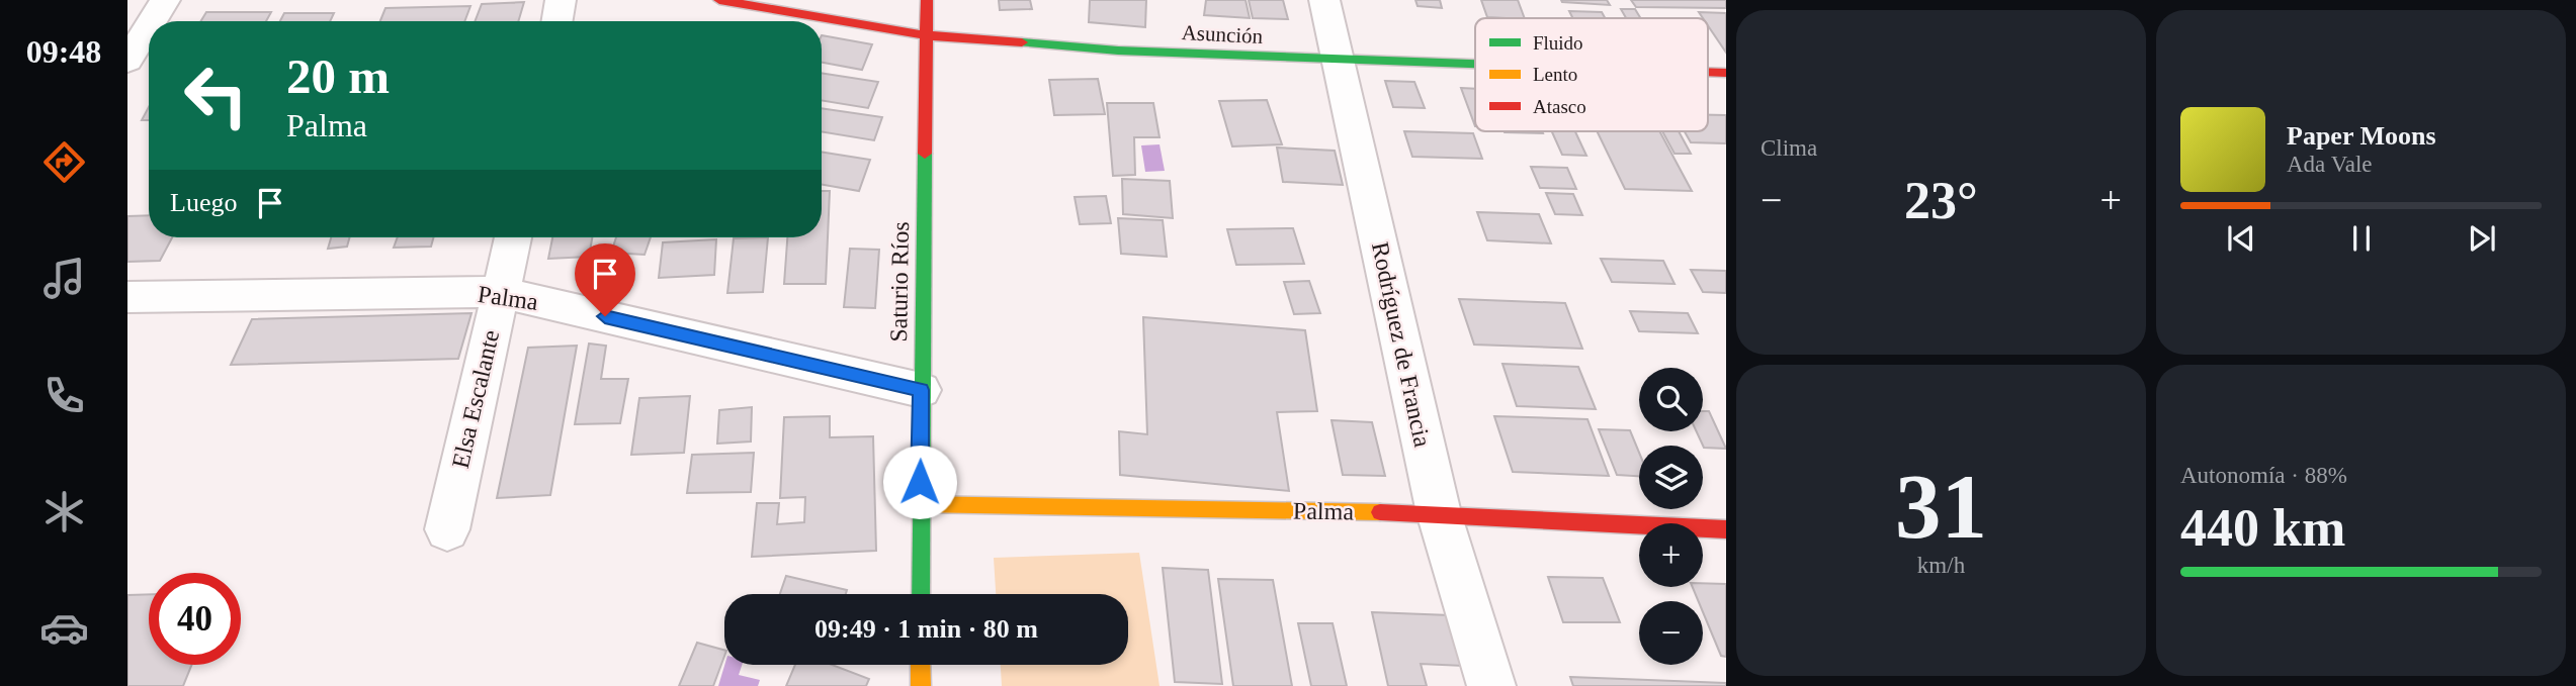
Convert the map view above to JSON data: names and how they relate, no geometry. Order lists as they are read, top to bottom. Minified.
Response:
{"streets":{"street":["Asunción","Saturio Ríos","Palma","Rodríguez de Francia","Elsa Escalante"]},"crossings":[["Asunción","Saturio Ríos"],["Asunción","Rodríguez de Francia"],["Saturio Ríos","Palma"],["Palma","Rodríguez de Francia"],["Palma","Elsa Escalante"]],"legend":["Fluido","Lento","Atasco"],"page":{"tabs":"09:48","tile":["Clima",["31","km/h"],["Autonomía · 88%","440 km"]],"turn":["20 m","Palma"],"song":["Paper Moons","Ada Vale"],"then":"Luego","heat":["−","23°","+"],"map_buttons":["+","−"],"limit":"40","trip":"09:49 · 1 min · 80 m"}}
